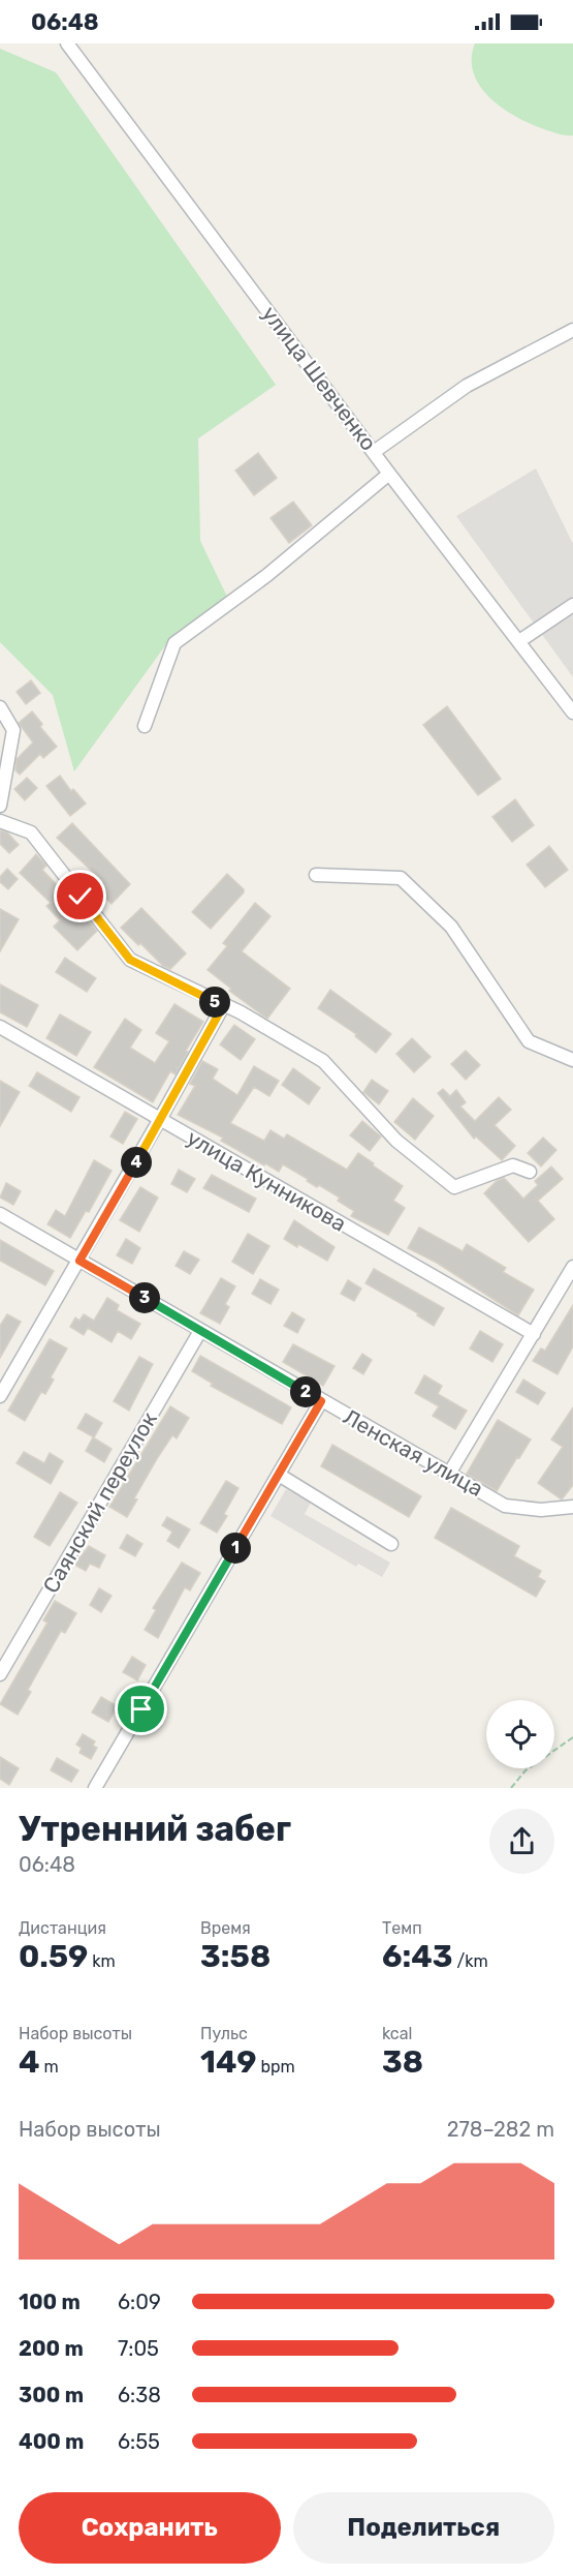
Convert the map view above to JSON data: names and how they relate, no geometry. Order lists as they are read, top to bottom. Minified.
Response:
{"streets":{"street":["улица Шевченко","улица Кунникова","Ленская улица","Саянский переулок"]},"crossings":[["Ленская улица","Саянский переулок"]],"page":{"status":"06:48","pins":["5","4","3","2","1"],"heading":["Утренний забег","06:48"],"stats":[["Дистанция","0.59 km"],["Время","3:58"],["Темп","6:43 /km"],["Набор высоты","4 m"],["Пульс","149 bpm"],["kcal","38"]],"chart":["Набор высоты","278–282 m"],"list":[{"name":"100 m","note":"6:09"},{"name":"200 m","note":"7:05"},{"name":"300 m","note":"6:38"},{"name":"400 m","note":"6:55"}],"buttons":["Сохранить","Поделиться"]}}
